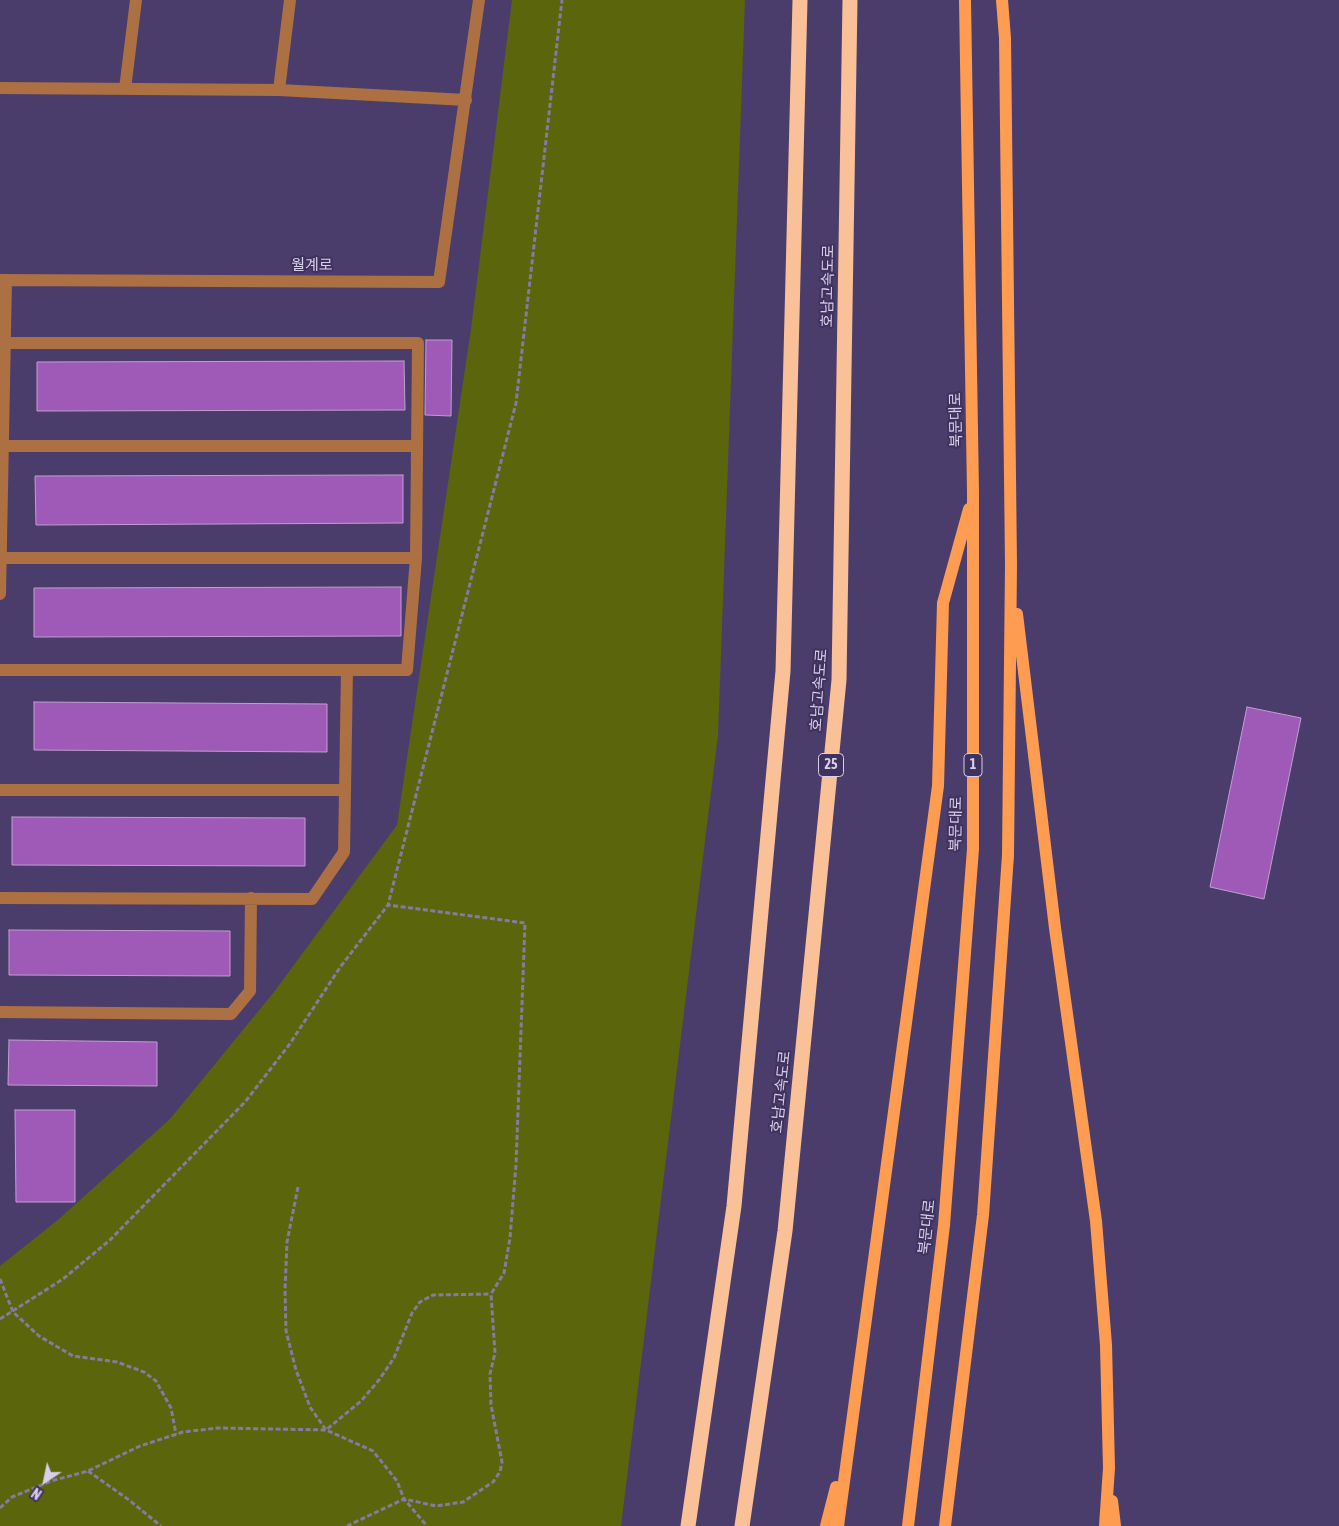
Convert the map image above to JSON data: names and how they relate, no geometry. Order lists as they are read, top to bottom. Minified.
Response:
{"streets":{"highway":["호남고속도로","25"],"main road":["북문대로","1"],"street":["월계로"]},"north":"bottom left"}
